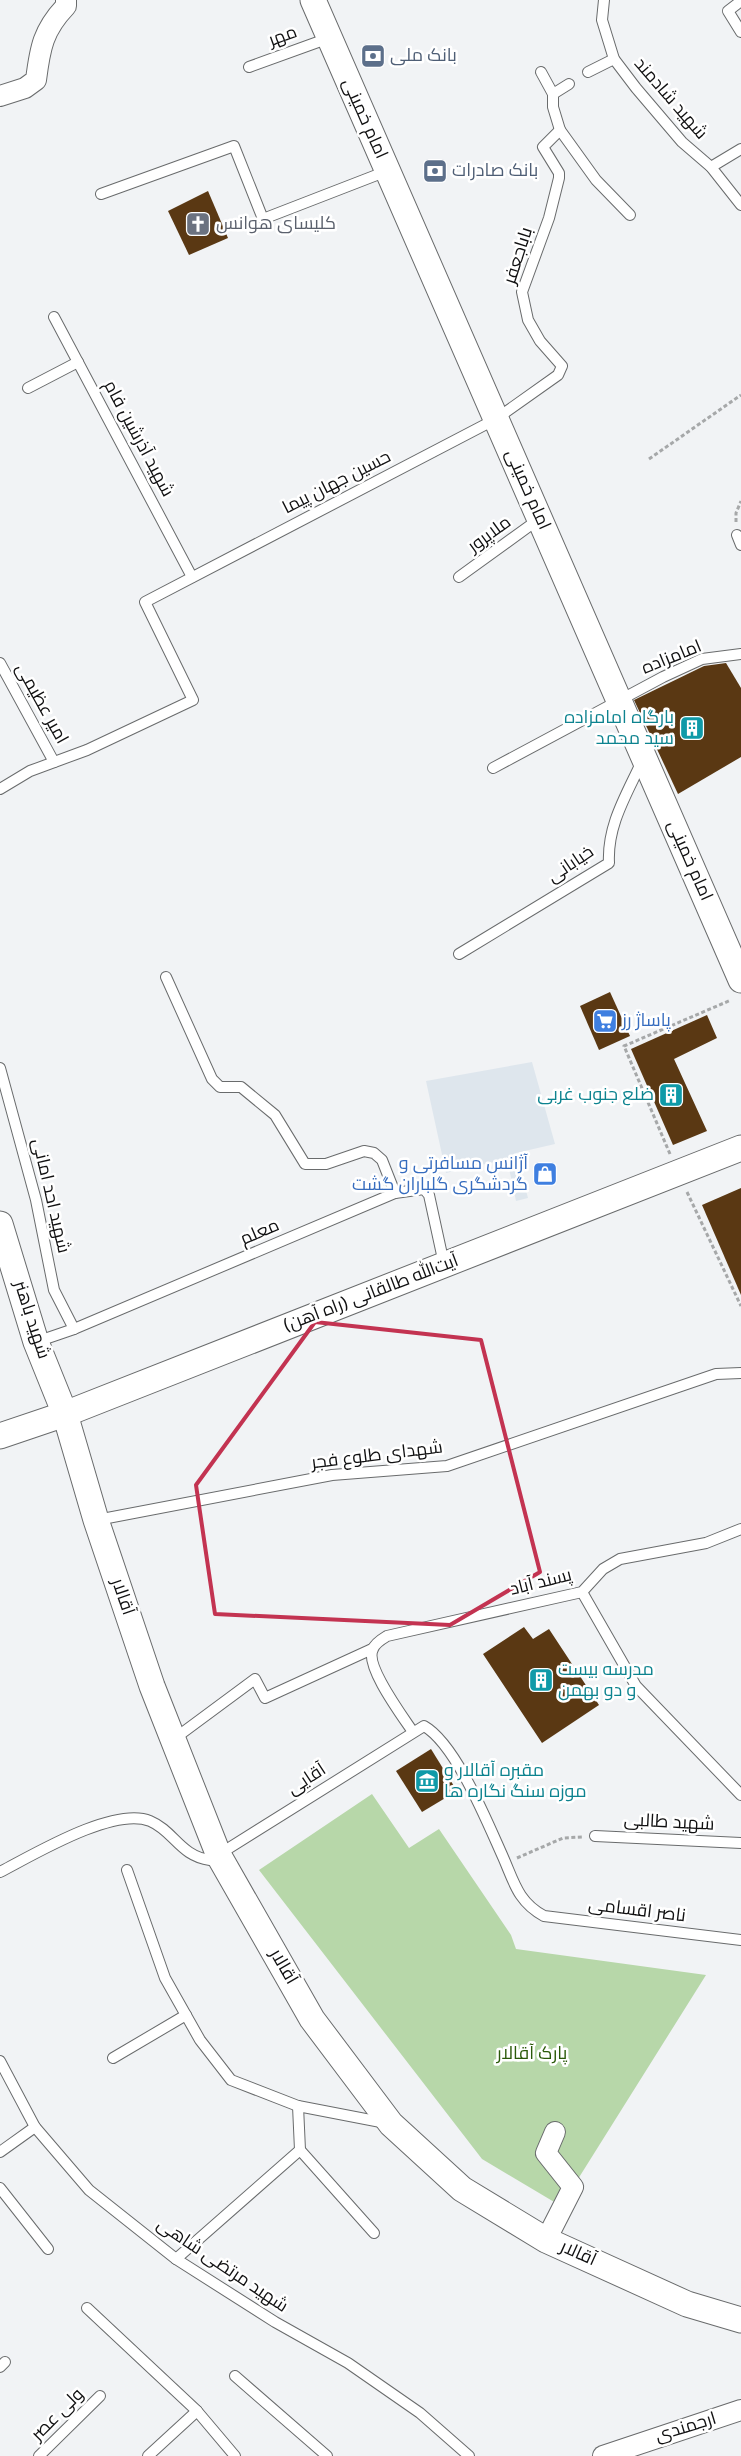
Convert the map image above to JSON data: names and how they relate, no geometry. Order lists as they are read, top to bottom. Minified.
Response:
{"streets":{"street":["امام خمینی","(راه آهن) آیت‌الله طالقانی","شهید باهنر","آقالار","ارجمندی"],"lane":["مهر","شهید شادمند","باباجعفر","شهید آذرشین فام","حسین جهان پیما","ملاپرور","امامزاده","امیر عظیمی","خیابانی","شهید احد امانی","معلم","شهدای طلوع فجر","پسند آباد","آقایی","شهید طالبی","ناصر اقسامی","شهید مرتضی شاهی","ولی عصر"]},"crossings":[["مهر","امام خمینی"],["امام خمینی","باباجعفر"],["امام خمینی","حسین جهان پیما"],["امام خمینی","ملاپرور"],["امام خمینی","امامزاده"],["امام خمینی","خیابانی"],["باباجعفر","حسین جهان پیما"],["شهید آذرشین فام","حسین جهان پیما"],["حسین جهان پیما","امیر عظیمی"],["شهید احد امانی","معلم"],["معلم","(راه آهن) آیت‌الله طالقانی"],["معلم","شهید باهنر"],["(راه آهن) آیت‌الله طالقانی","شهید باهنر"],["(راه آهن) آیت‌الله طالقانی","آقالار"],["شهید باهنر","آقالار"],["شهدای طلوع فجر","آقالار"],["پسند آباد","آقالار"],["آقالار","آقایی"]],"parks":["پارک آقالار"],"places":{"bank":["بانک ملی","بانک صادرات"],"church":["کلیسای هوانس"],"building":["بارگاه امامزاده سید محمد","ضلع جنوب غربی","مدرسه بیست و دو بهمن"],"supermarket":["پاساژ رز"],"shop":["آژانس مسافرتی و گردشگری گلباران گشت"],"museum":["مقبره آقالار و موزه سنگ نگاره ها"]}}
